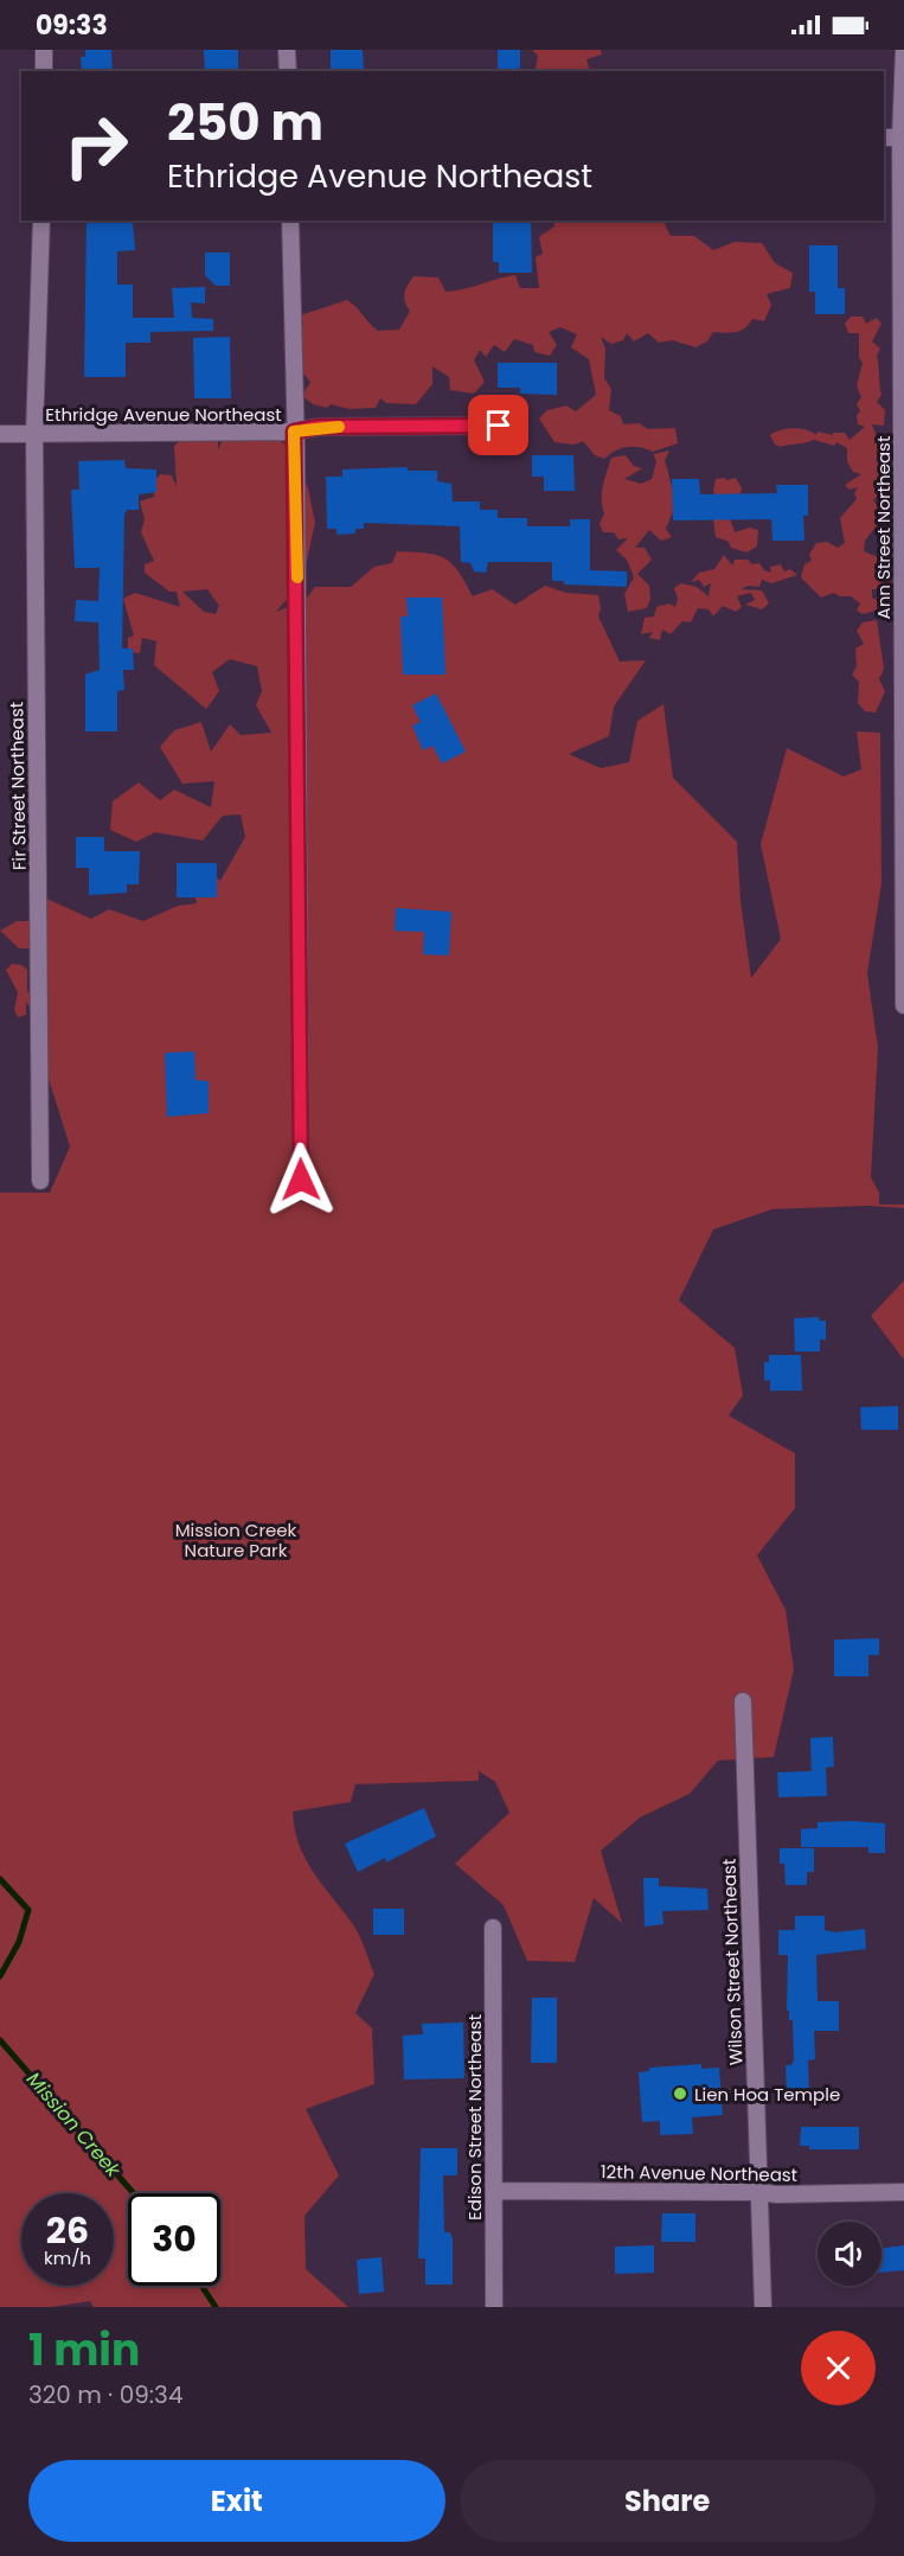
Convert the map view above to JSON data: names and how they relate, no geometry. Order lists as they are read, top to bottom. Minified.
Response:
{"streets":{"street":["Ethridge Avenue Northeast","Ann Street Northeast","Fir Street Northeast","Wilson Street Northeast","Edison Street Northeast","12th Avenue Northeast"]},"crossings":[["Ethridge Avenue Northeast","Fir Street Northeast"],["Wilson Street Northeast","12th Avenue Northeast"],["Edison Street Northeast","12th Avenue Northeast"]],"water":["Mission Creek"],"parks":["Mission Creek Nature Park"],"places":["Lien Hoa Temple"],"page":{"status":"09:33","turn":["250 m","Ethridge Avenue Northeast"],"speed":"26 km/h","limit":"30","heading":["1 min","320 m · 09:34"],"buttons":["Exit","Share"]}}
